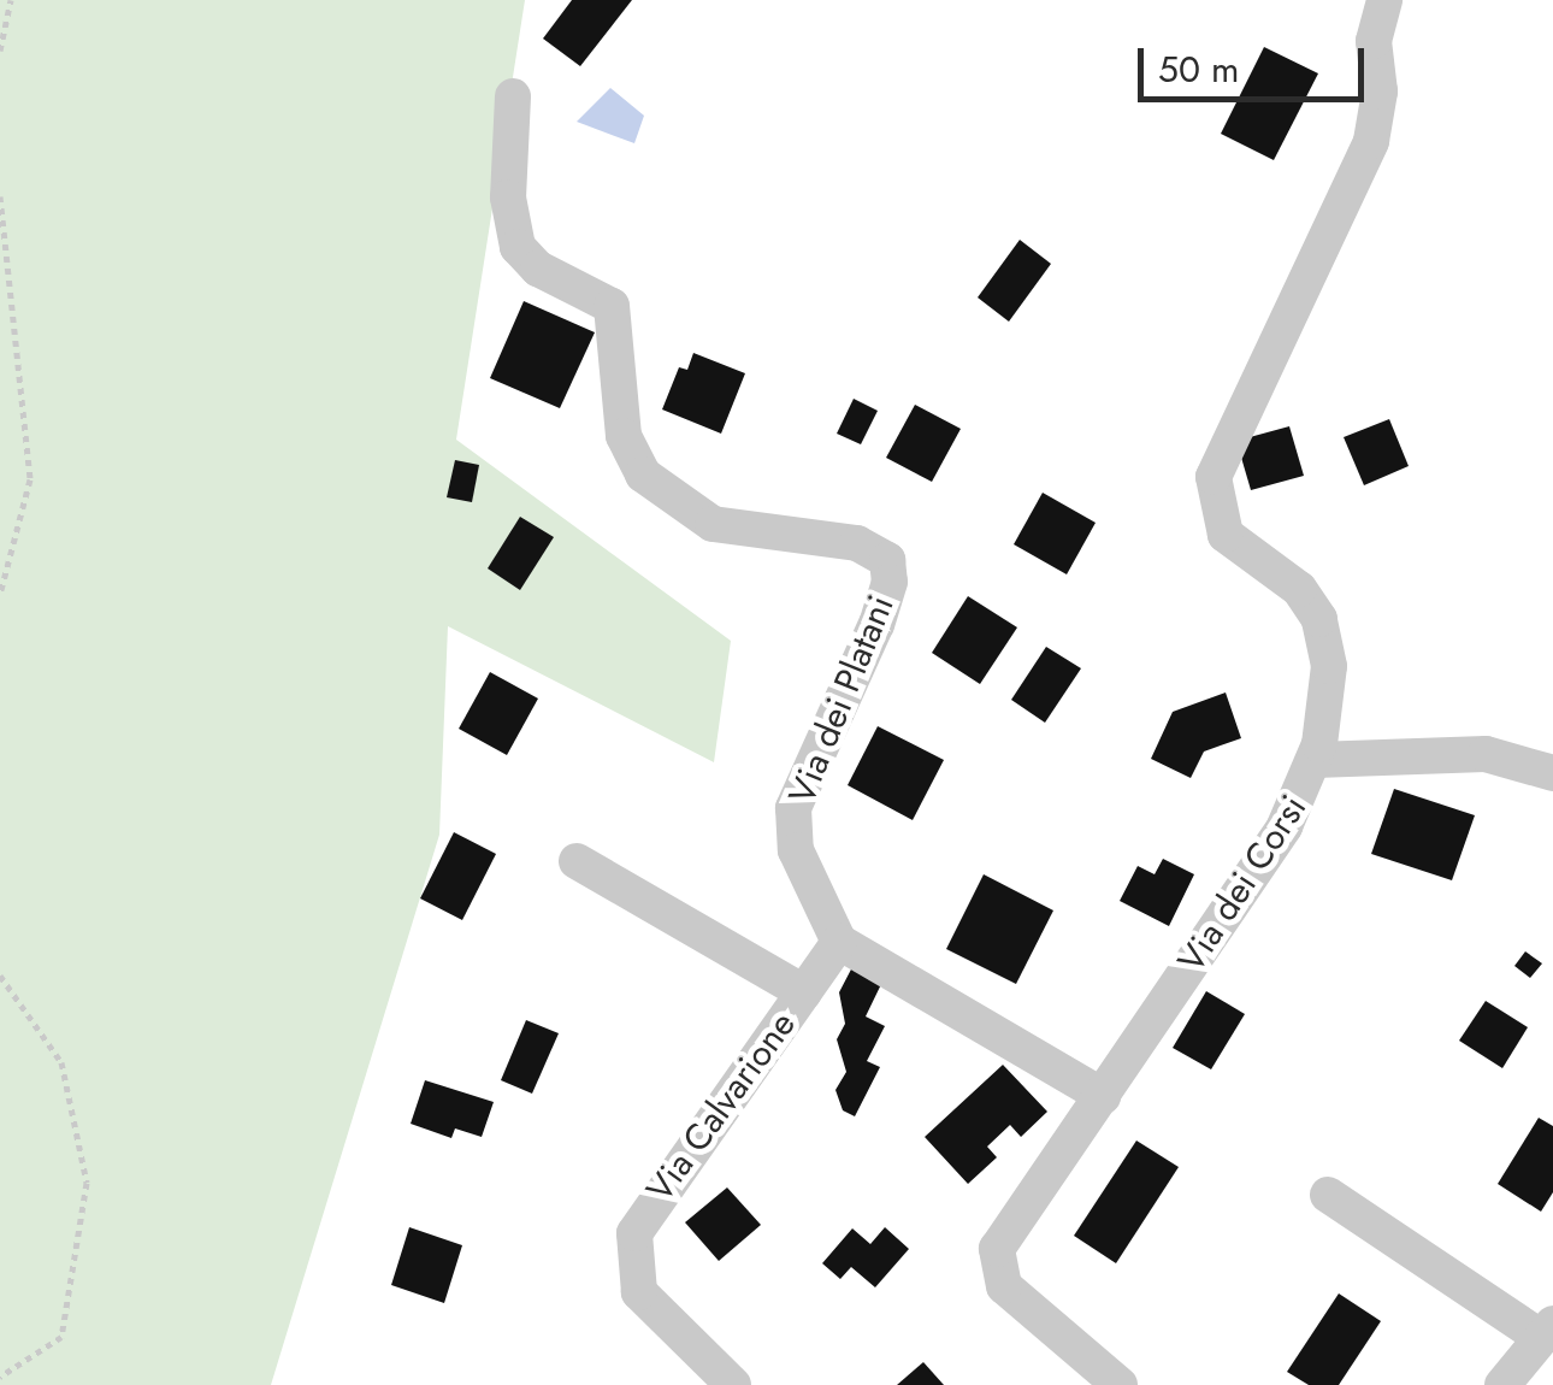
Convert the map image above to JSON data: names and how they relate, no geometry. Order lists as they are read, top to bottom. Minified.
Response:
{"streets":{"street":["Via dei Platani","Via dei Corsi","Via Calvarione"]},"crossings":[["Via dei Platani","Via Calvarione"]],"scale_bar":"50 m"}
